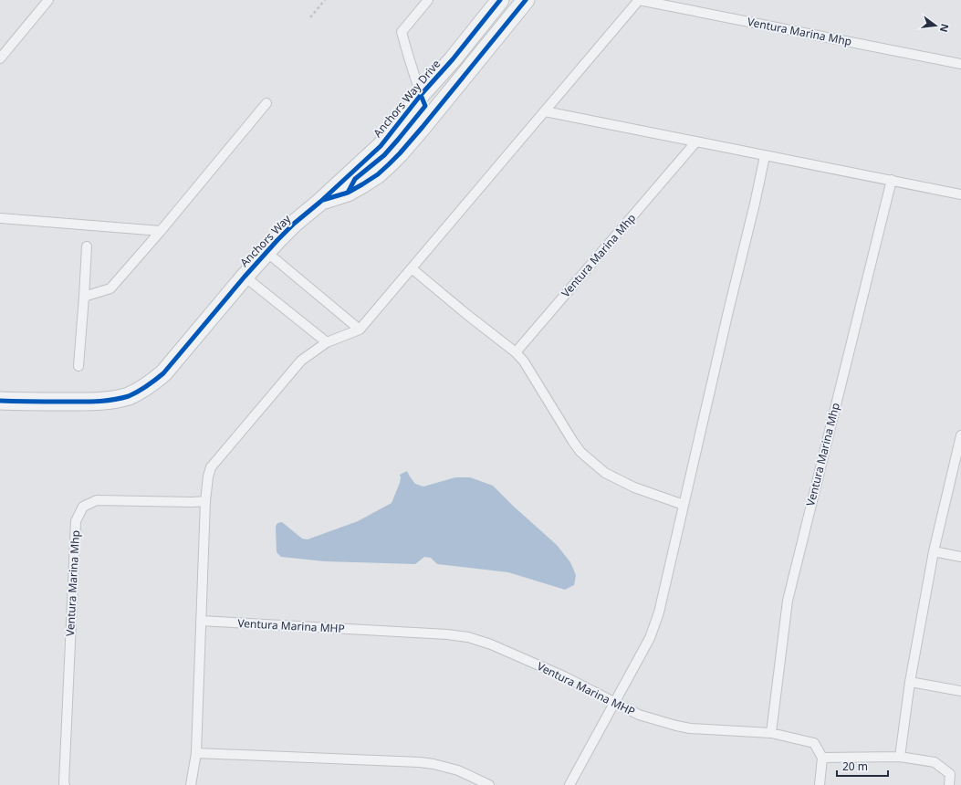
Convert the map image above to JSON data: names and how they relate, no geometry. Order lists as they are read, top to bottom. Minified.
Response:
{"streets":{"street":["Anchors Way Drive","Anchors Way"],"lane":["Ventura Marina Mhp","Ventura Marina MHP"]},"crossings":[["Ventura Marina Mhp","Ventura Marina MHP"],["Anchors Way Drive","Anchors Way"]],"scale_bar":"20 m","north":"right"}
